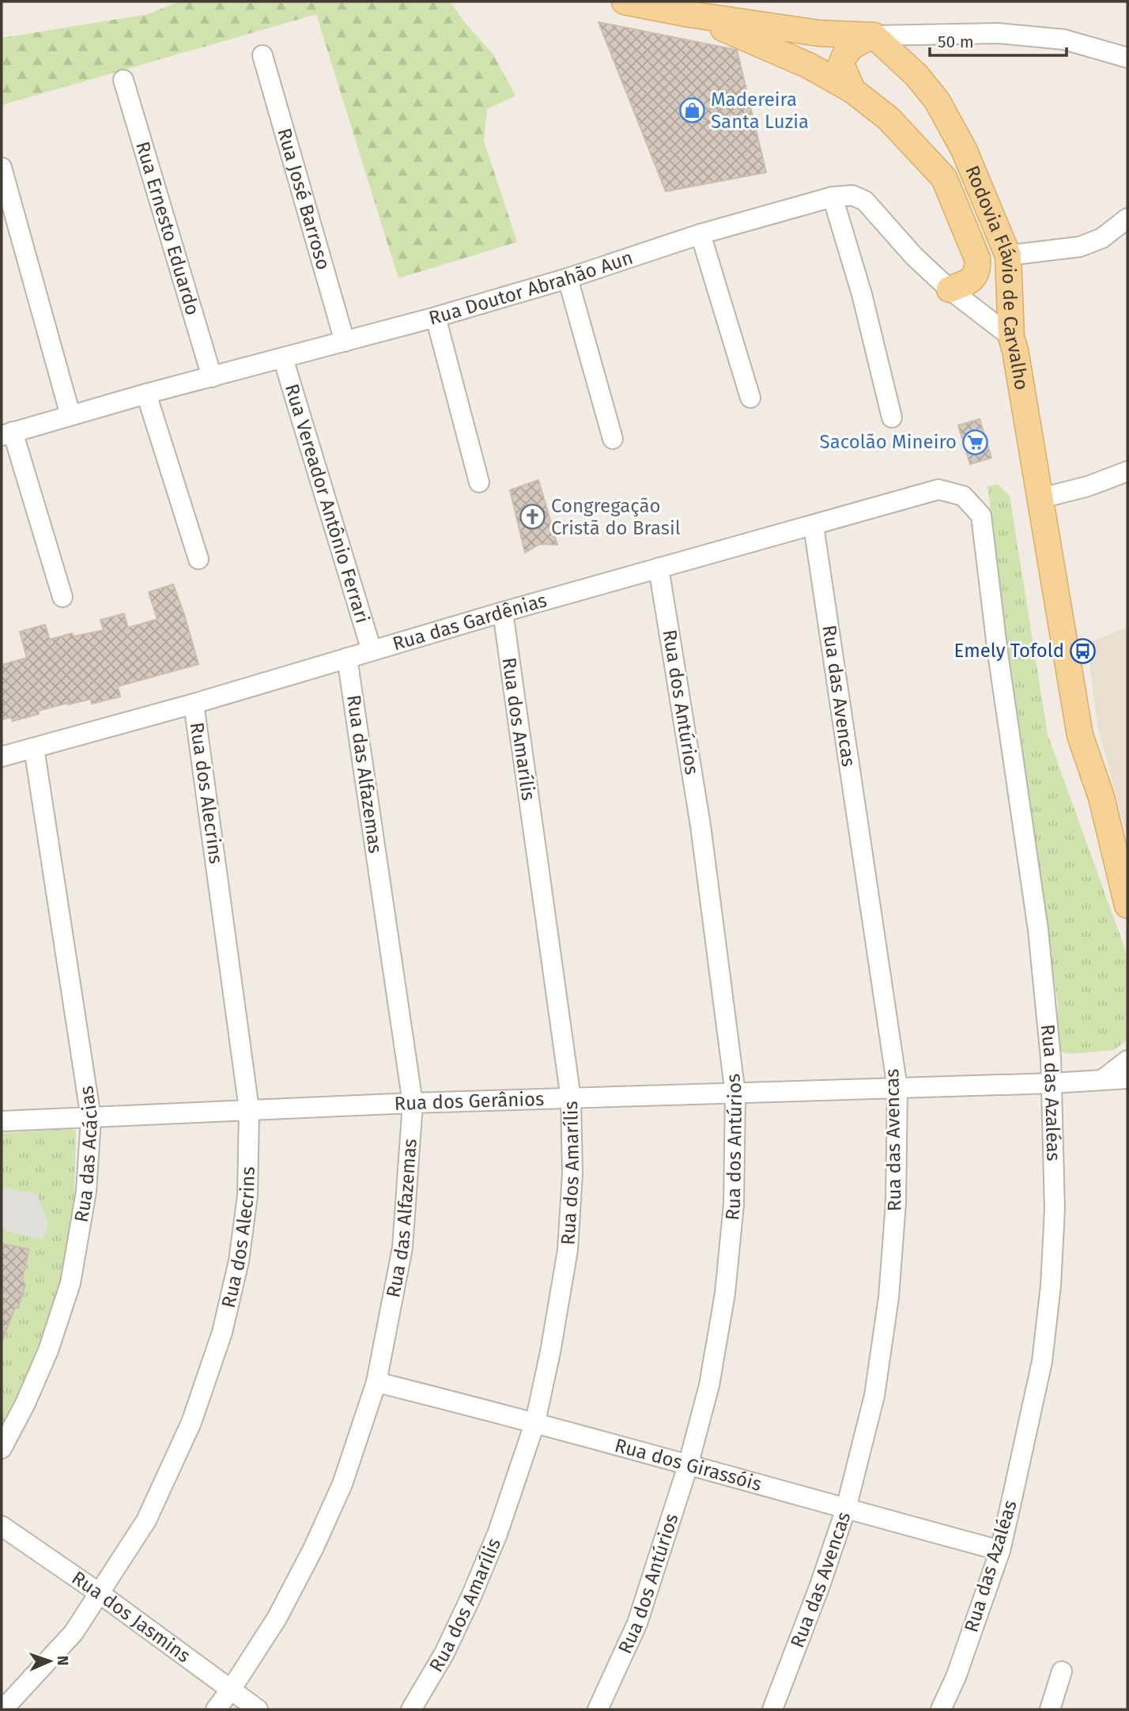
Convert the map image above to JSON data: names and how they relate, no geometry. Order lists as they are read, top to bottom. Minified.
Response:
{"streets":{"main road":["Rodovia Flávio de Carvalho"],"street":["Rua José Barroso","Rua Ernesto Eduardo","Rua Doutor Abrahão Aun","Rua Vereador Antônio Ferrari","Rua das Gardênias","Rua das Avencas","Rua dos Antúrios","Rua dos Amarílis","Rua das Alfazemas","Rua dos Alecrins","Rua das Azaléas","Rua dos Gerânios","Rua das Acácias","Rua dos Girassóis","Rua dos Jasmins"]},"crossings":[["Rua José Barroso","Rua Doutor Abrahão Aun"],["Rua Ernesto Eduardo","Rua Doutor Abrahão Aun"],["Rodovia Flávio de Carvalho","Rua Doutor Abrahão Aun"],["Rua Doutor Abrahão Aun","Rua Vereador Antônio Ferrari"],["Rua Vereador Antônio Ferrari","Rua das Gardênias"],["Rua das Gardênias","Rua das Avencas"],["Rua das Gardênias","Rua dos Antúrios"],["Rua das Gardênias","Rua dos Amarílis"],["Rua das Gardênias","Rua das Alfazemas"],["Rua das Gardênias","Rua dos Alecrins"],["Rua das Gardênias","Rua das Azaléas"],["Rua das Gardênias","Rua das Acácias"],["Rua das Avencas","Rua dos Gerânios"],["Rua das Avencas","Rua dos Girassóis"],["Rua dos Antúrios","Rua dos Gerânios"],["Rua dos Antúrios","Rua dos Girassóis"],["Rua dos Amarílis","Rua dos Gerânios"],["Rua dos Amarílis","Rua dos Girassóis"],["Rua das Alfazemas","Rua dos Gerânios"],["Rua das Alfazemas","Rua dos Girassóis"],["Rua das Alfazemas","Rua dos Jasmins"],["Rua dos Alecrins","Rua dos Gerânios"],["Rua dos Alecrins","Rua dos Jasmins"],["Rua das Azaléas","Rua dos Gerânios"],["Rua das Azaléas","Rua dos Girassóis"],["Rua dos Gerânios","Rua das Acácias"]],"places":{"shop":["Madereira Santa Luzia"],"supermarket":["Sacolão Mineiro"],"church":["Congregação Cristã do Brasil"],"bus stop":["Emely Tofold"]},"scale_bar":"50 m","north":"right"}
